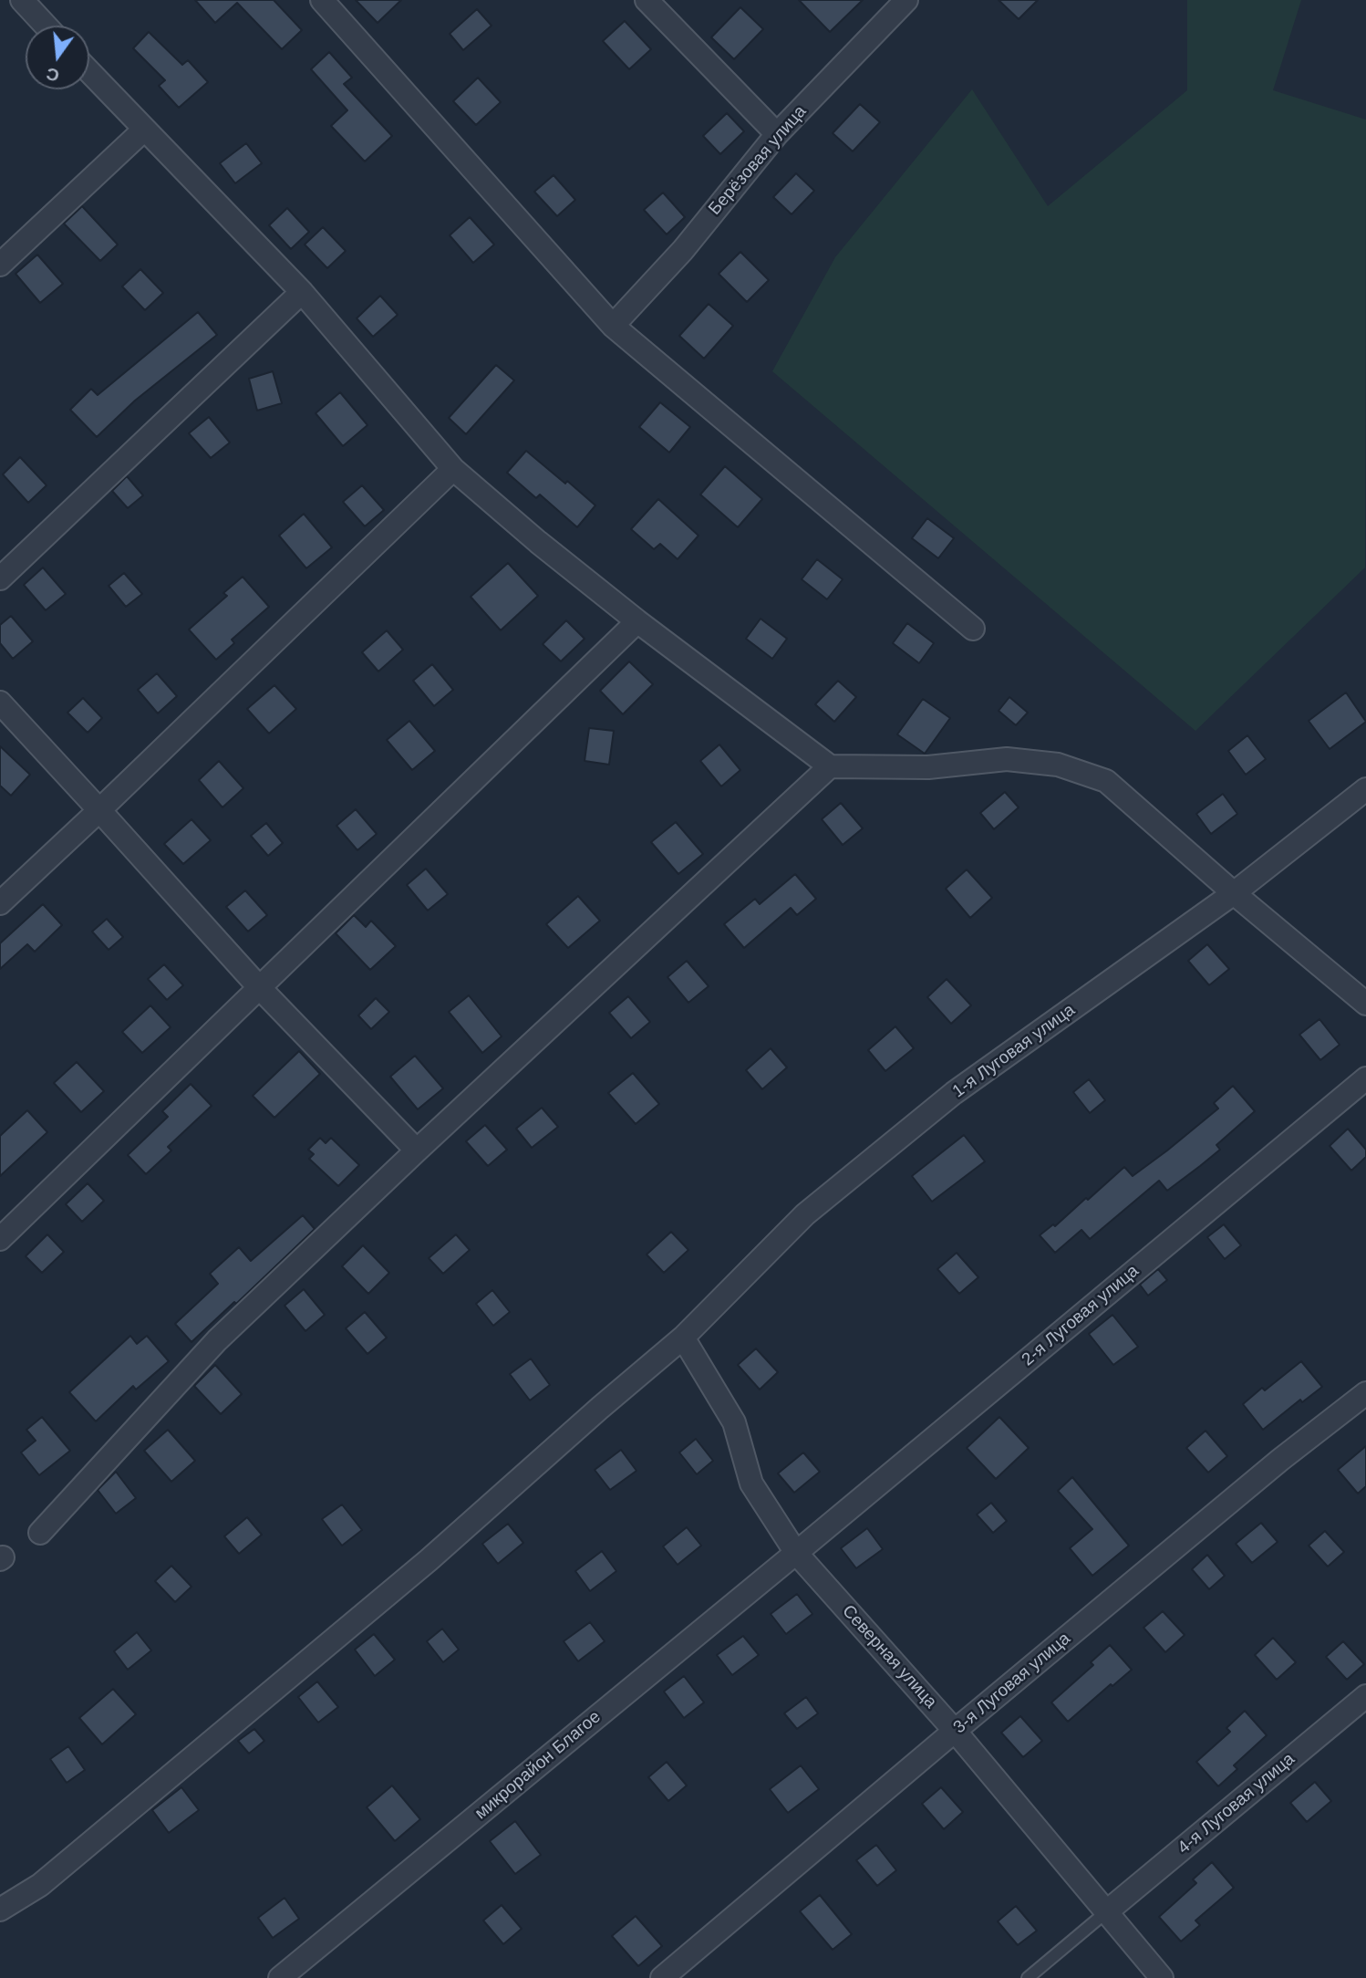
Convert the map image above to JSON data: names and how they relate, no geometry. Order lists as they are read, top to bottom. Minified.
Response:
{"streets":{"street":["Берёзовая улица","1-я Луговая улица","2-я Луговая улица","Северная улица","3-я Луговая улица","микрорайон Благое","4-я Луговая улица"]},"crossings":[["1-я Луговая улица","Северная улица"],["2-я Луговая улица","Северная улица"],["2-я Луговая улица","микрорайон Благое"],["Северная улица","3-я Луговая улица"],["Северная улица","микрорайон Благое"],["Северная улица","4-я Луговая улица"]],"north":"bottom"}
